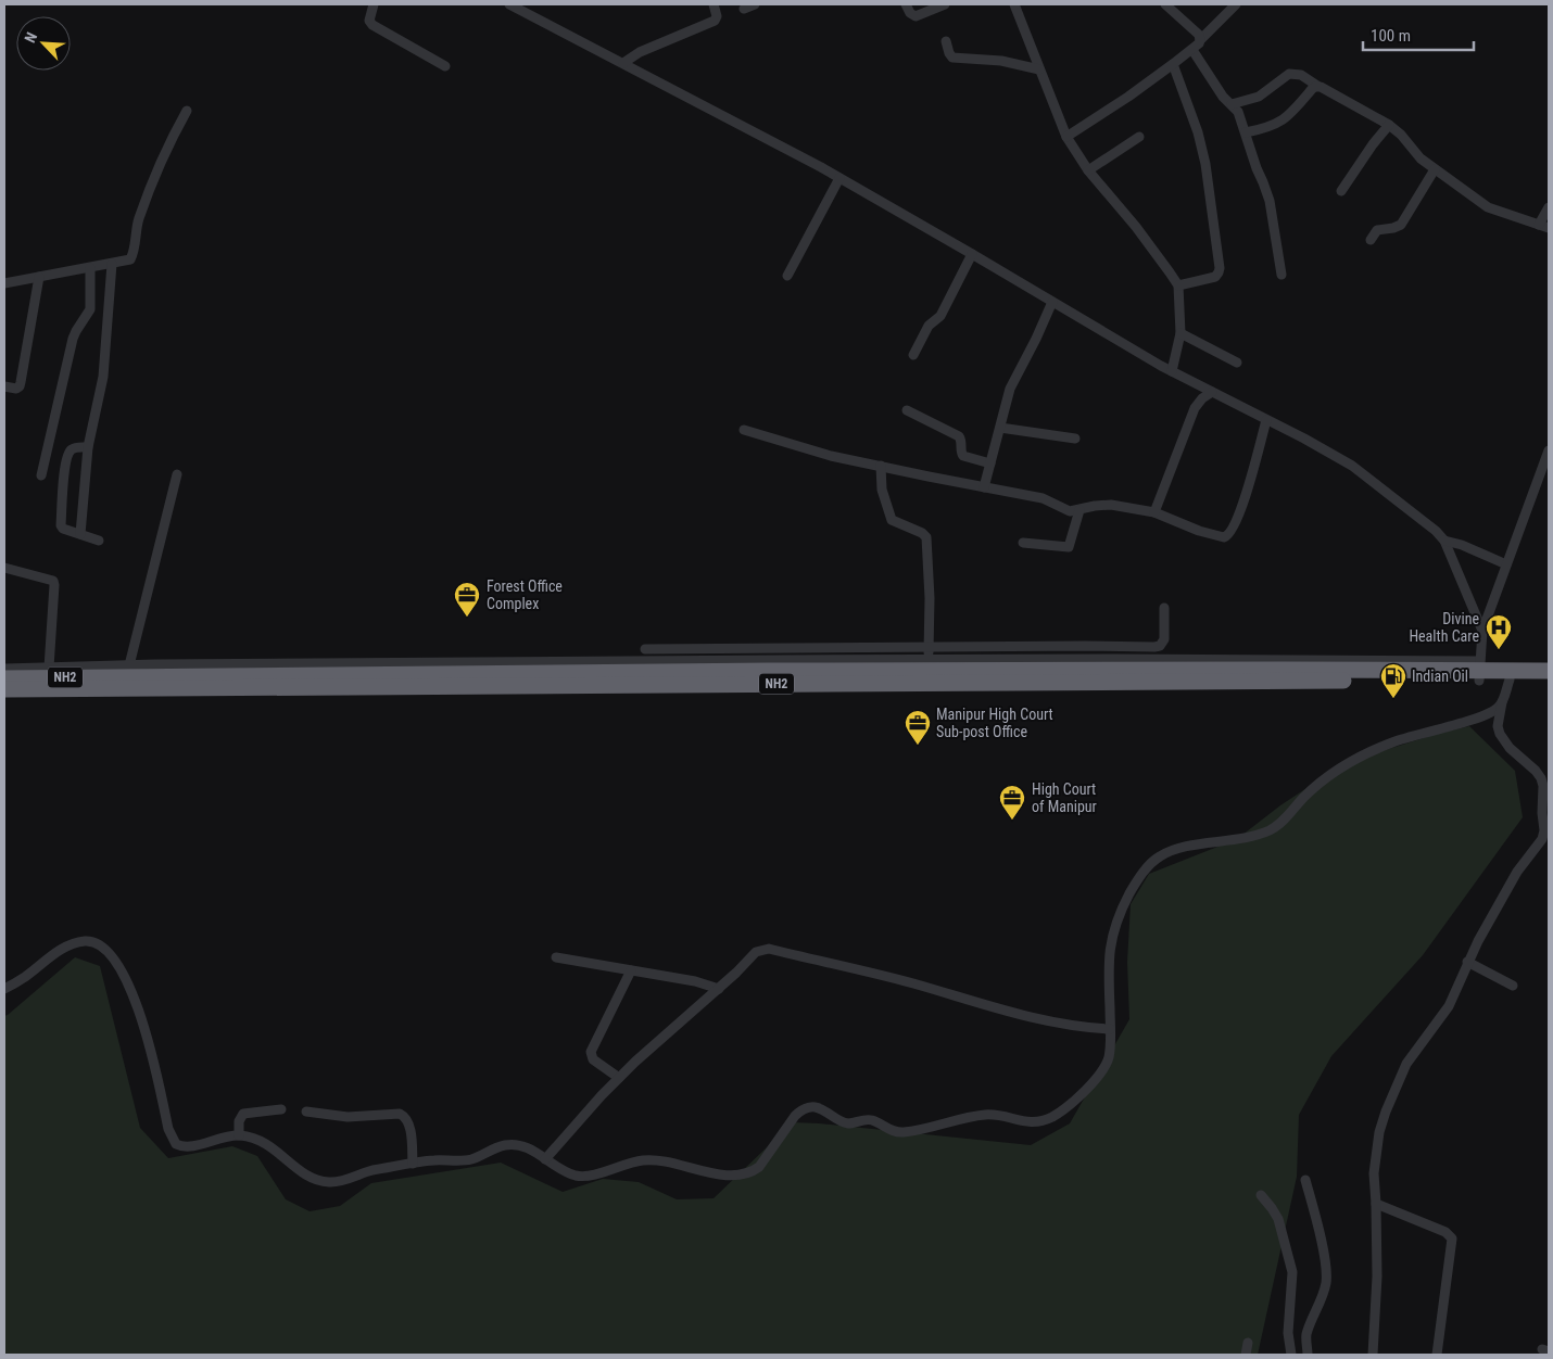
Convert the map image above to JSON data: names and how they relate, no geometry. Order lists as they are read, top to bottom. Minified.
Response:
{"streets":{"highway":["NH2"]},"places":{"office":["Forest Office Complex","Manipur High Court Sub-post Office","High Court of Manipur"],"hospital":["Divine Health Care"],"fuel station":["Indian Oil"]},"scale_bar":"100 m","north":"top left"}
